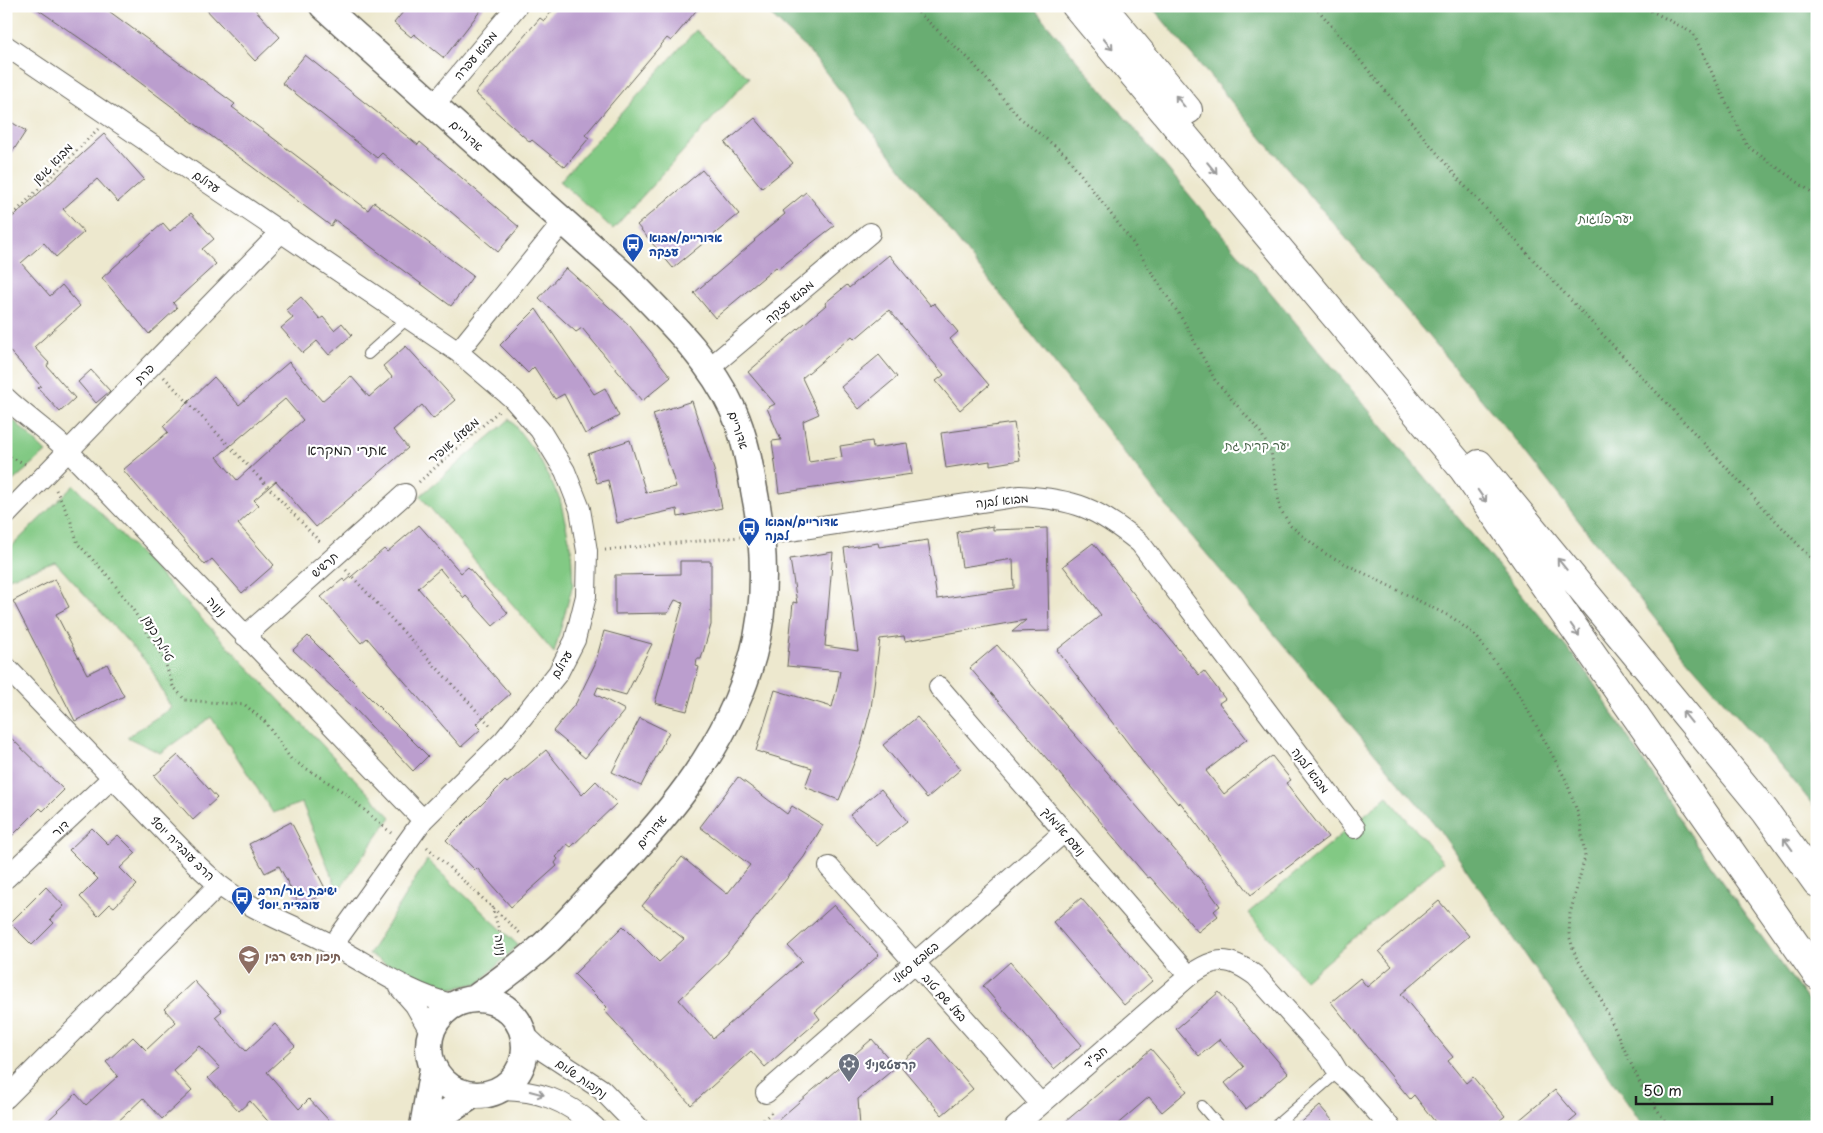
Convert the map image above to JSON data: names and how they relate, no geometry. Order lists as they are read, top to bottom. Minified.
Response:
{"streets":{"street":["מבוא עפרה","אדוריים","עדולם","מבוא עזקה","פרת","מבוא לבנה","תרשיש","נינוה","דור","נועם אלימלך","הרב עובדיה יוסף","באבא סאלי","בעל שם טוב","חב\"ד","נתיבות שלום"],"path":["מבוא גושן","משעול אופיר","טיילת כנען"]},"crossings":[["מבוא עפרה","אדוריים"],["אדוריים","מבוא עזקה"],["אדוריים","מבוא לבנה"],["אדוריים","נינוה"],["אדוריים","הרב עובדיה יוסף"],["אדוריים","נתיבות שלום"],["מבוא גושן","עדולם"],["עדולם","פרת"],["עדולם","משעול אופיר"],["עדולם","נינוה"],["עדולם","הרב עובדיה יוסף"],["פרת","נינוה"],["משעול אופיר","תרשיש"],["תרשיש","נינוה"],["דור","הרב עובדיה יוסף"],["נועם אלימלך","באבא סאלי"],["נועם אלימלך","חב\"ד"],["הרב עובדיה יוסף","נתיבות שלום"],["באבא סאלי","בעל שם טוב"],["בעל שם טוב","חב\"ד"]],"districts":["אתרי המקרא"],"parks":["יער פלוגות","יער קרית גת"],"places":{"bus stop":["אדוריים/מבוא עזקה","אדוריים/מבוא לבנה","ישיבת גור/הרב עובדיה יוסף"],"school or university":["תיכון חדש רבין"],"synagogue":["קרעטשניף"]},"scale_bar":"50 m"}
